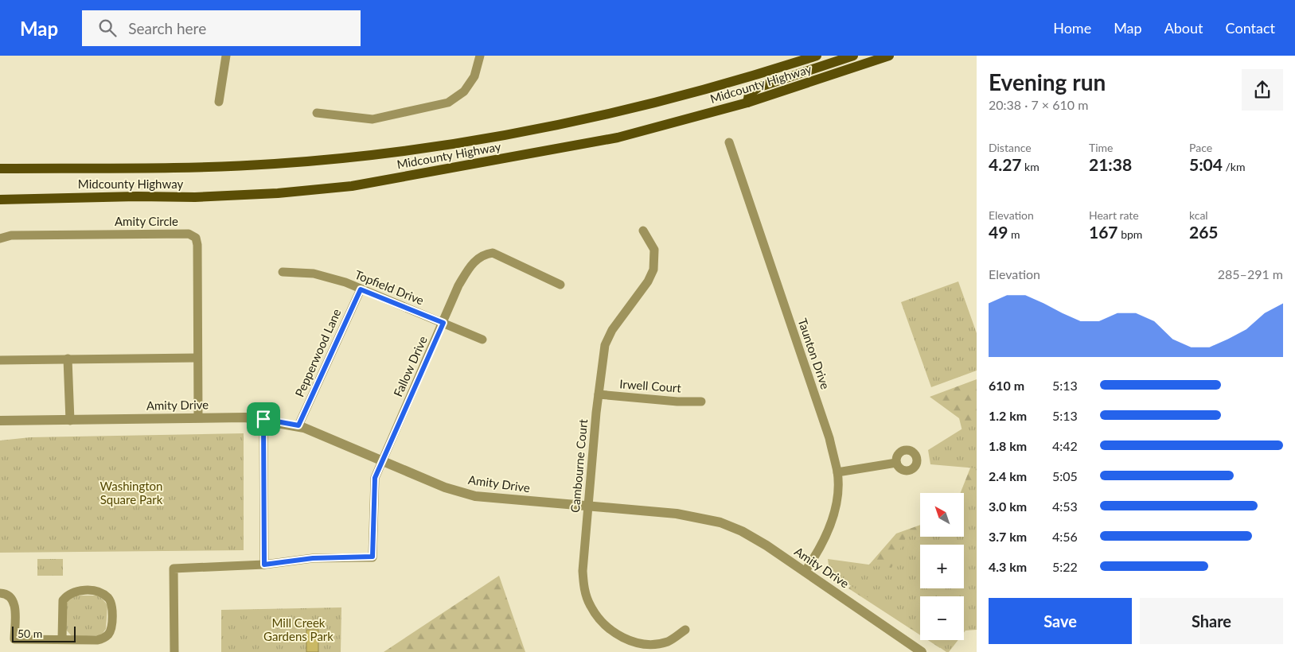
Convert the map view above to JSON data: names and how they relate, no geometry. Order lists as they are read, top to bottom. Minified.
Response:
{"streets":{"main road":["Midcounty Highway"],"street":["Amity Circle","Topfield Drive","Pepperwood Lane","Taunton Drive","Fallow Drive","Irwell Court","Amity Drive","Cambourne Court"]},"crossings":[["Amity Circle","Amity Drive"],["Topfield Drive","Pepperwood Lane"],["Topfield Drive","Fallow Drive"],["Pepperwood Lane","Amity Drive"],["Taunton Drive","Amity Drive"],["Fallow Drive","Amity Drive"],["Irwell Court","Cambourne Court"],["Amity Drive","Cambourne Court"]],"parks":["Washington Square Park","Mill Creek Gardens Park"],"scale_bar":"50 m","north":"top left","page":{"header":"Map","search":"Search here","nav":["Home","Map","About","Contact"],"heading":["Evening run","20:38 · 7 × 610 m"],"stats":[["Distance","4.27 km"],["Time","21:38"],["Pace","5:04 /km"],["Elevation","49 m"],["Heart rate","167 bpm"],["kcal","265"]],"chart":["Elevation","285–291 m"],"list":[{"name":"610 m","note":"5:13"},{"name":"1.2 km","note":"5:13"},{"name":"1.8 km","note":"4:42"},{"name":"2.4 km","note":"5:05"},{"name":"3.0 km","note":"4:53"},{"name":"3.7 km","note":"4:56"},{"name":"4.3 km","note":"5:22"}],"map_buttons":["+","−"],"buttons":["Save","Share"],"scale":"50 m"}}
